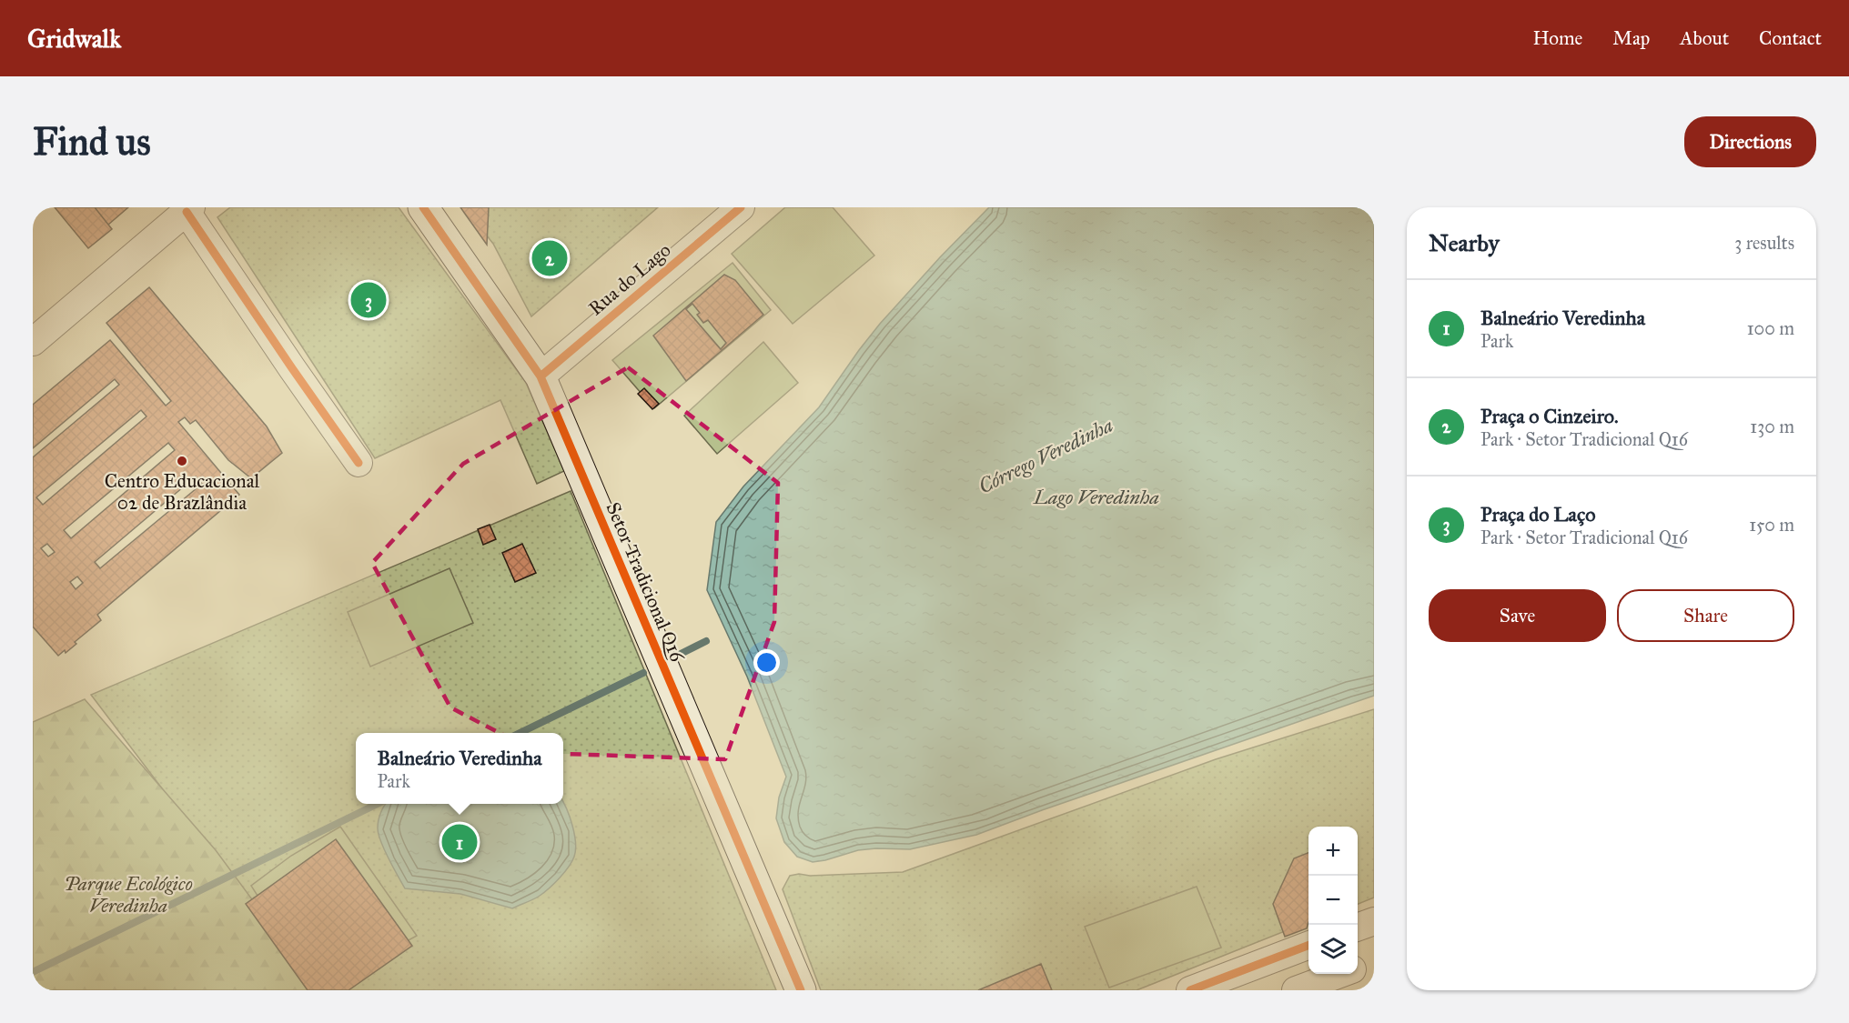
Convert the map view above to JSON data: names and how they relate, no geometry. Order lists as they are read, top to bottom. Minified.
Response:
{"streets":{"street":["Rua do Lago","Setor Tradicional Q16"]},"crossings":[["Rua do Lago","Setor Tradicional Q16"]],"water":["Córrego Veredinha","Lago Veredinha"],"parks":["Parque Ecológico Veredinha"],"places":["Centro Educacional 02 de Brazlândia"],"page":{"header":"Gridwalk","nav":["Home","Map","About","Contact"],"buttons":["Directions",["Save","Share"]],"title":"Find us","heading":["Nearby","3 results"],"pins":["2","3","1"],"list":[{"mark":"1","name":"Balneário Veredinha","note":"Park","value":"100 m"},{"mark":"2","name":"Praça o Cinzeiro.","note":"Park · Setor Tradicional Q16","value":"130 m"},{"mark":"3","name":"Praça do Laço","note":"Park · Setor Tradicional Q16","value":"150 m"}],"popup":["Balneário Veredinha","Park"],"map_buttons":["+","−"]}}
